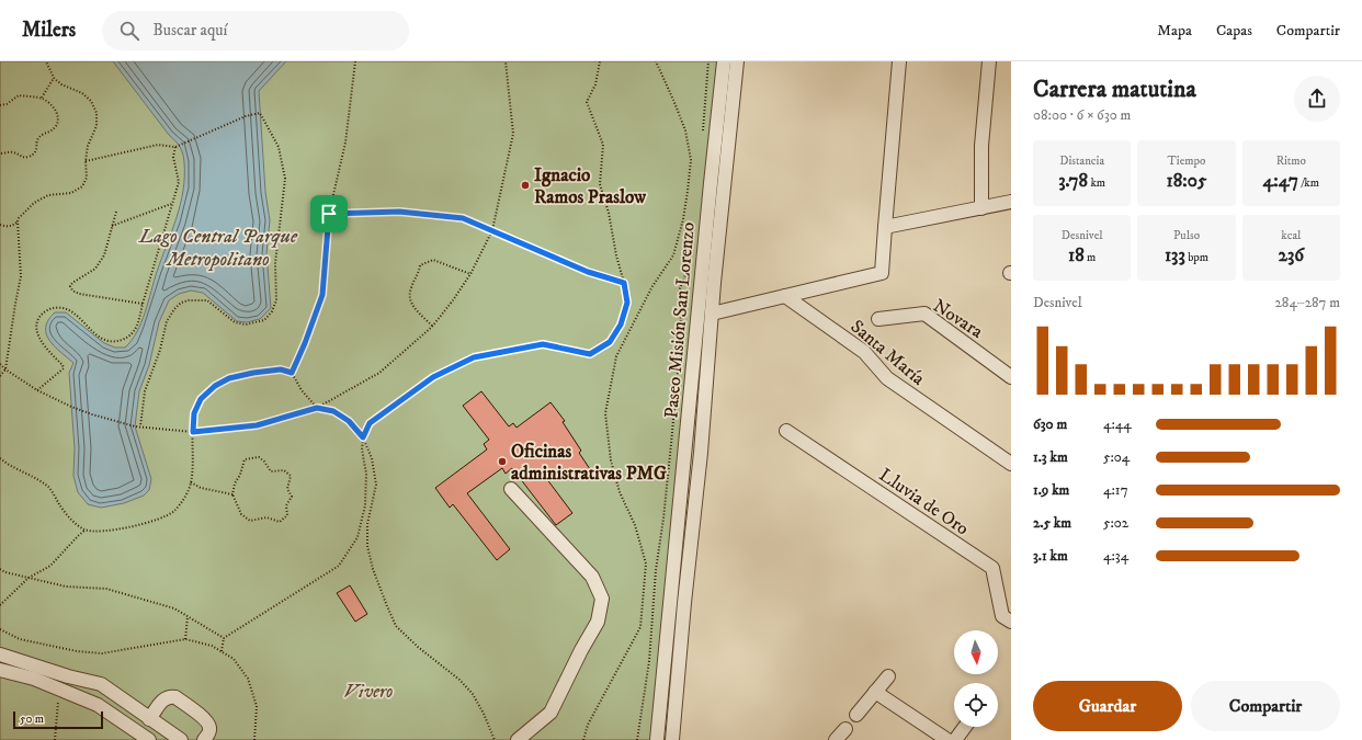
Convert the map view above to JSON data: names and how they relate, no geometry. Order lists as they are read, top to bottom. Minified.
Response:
{"streets":{"street":["Novara","Paseo Misión San Lorenzo","Santa María","Lluvia de Oro"]},"water":["Lago Central Parque Metropolitano"],"parks":["Vivero"],"places":["Ignacio Ramos Praslow","Oficinas administrativas PMG"],"scale_bar":"50 m","north":"bottom","page":{"header":"Milers","search":"Buscar aquí","nav":["Mapa","Capas","Compartir"],"heading":["Carrera matutina","08:00 · 6 × 630 m"],"stats":[["Distancia","3.78 km"],["Tiempo","18:05"],["Ritmo","4:47 /km"],["Desnivel","18 m"],["Pulso","133 bpm"],["kcal","236"]],"chart":["Desnivel","284–287 m"],"list":[{"name":"630 m","note":"4:44"},{"name":"1.3 km","note":"5:04"},{"name":"1.9 km","note":"4:17"},{"name":"2.5 km","note":"5:02"},{"name":"3.1 km","note":"4:34"}],"buttons":["Guardar","Compartir"],"scale":"50 m"}}
